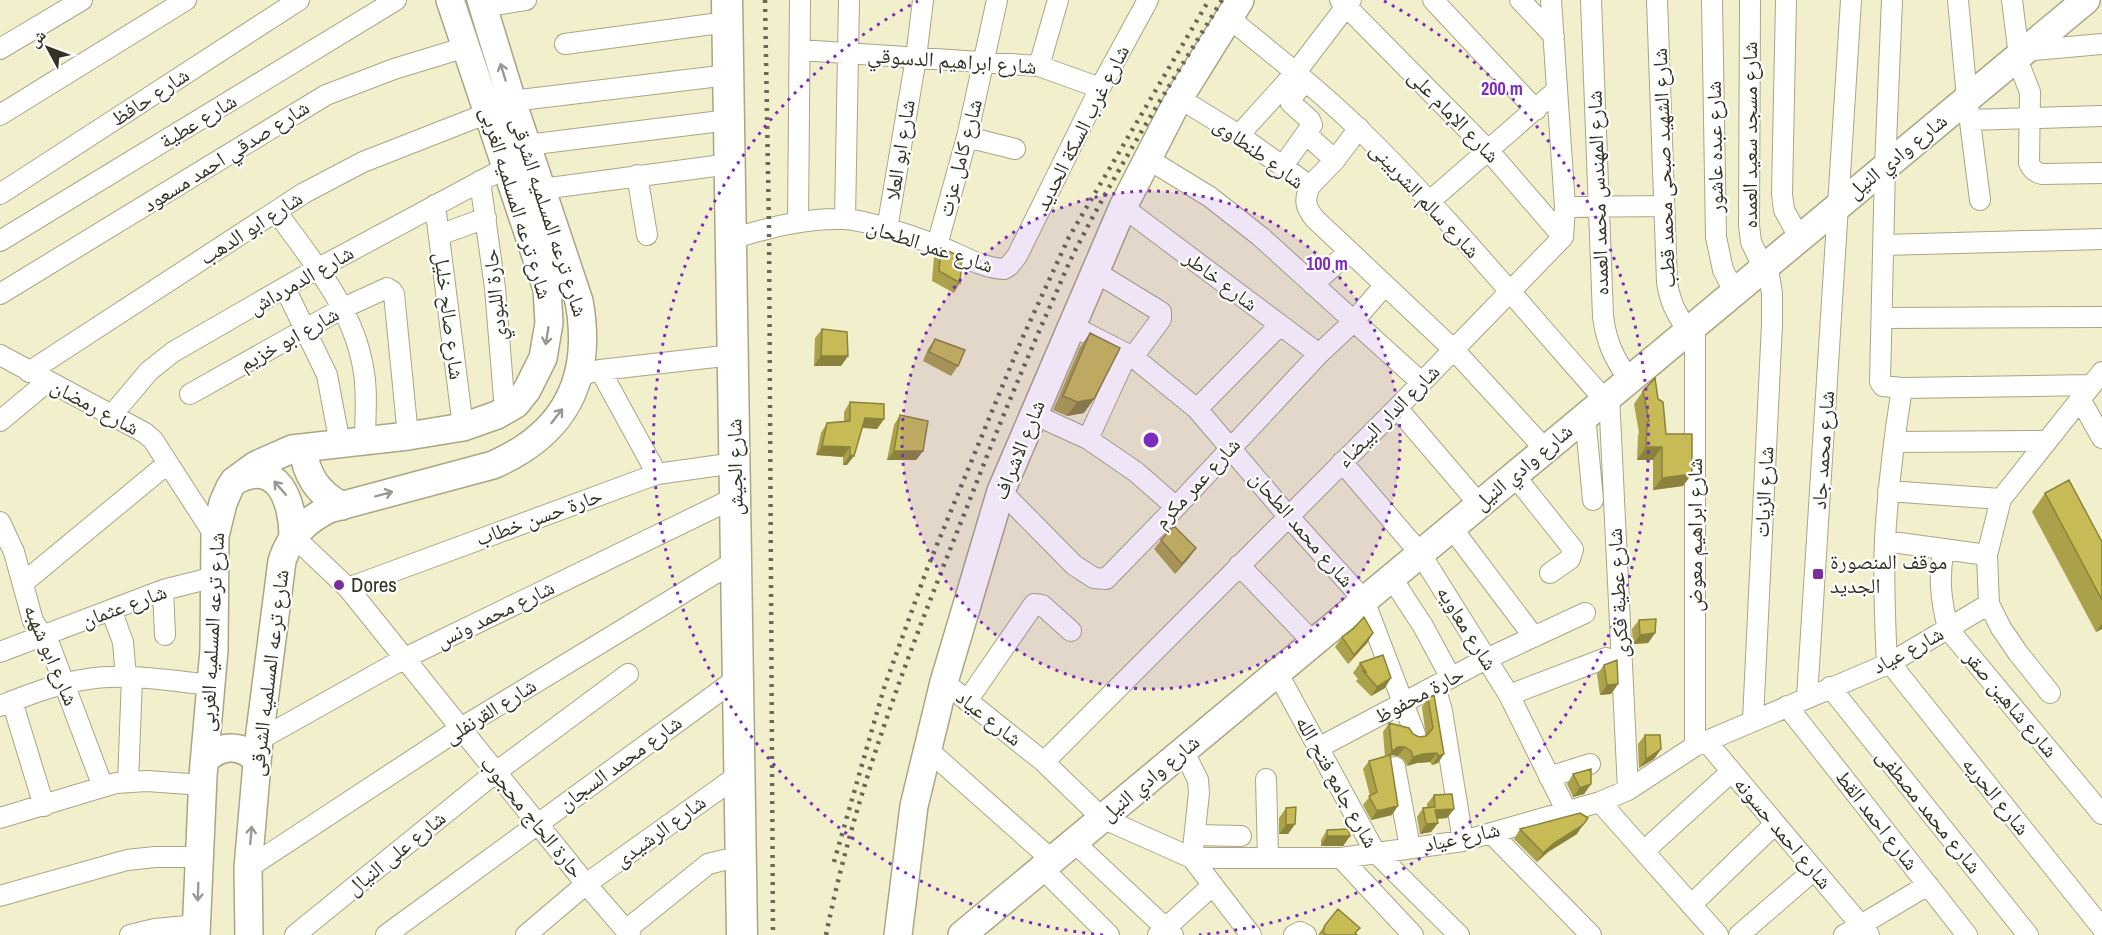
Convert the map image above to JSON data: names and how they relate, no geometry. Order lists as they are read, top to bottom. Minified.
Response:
{"streets":{"main road":["شارع الجيش"],"street":["شارع ابراهيم الدسوقي","شارع حافظ","شارع الإمام على","شارع عطية","شارع غرب السكة الحديد","شارع مسجد سعيد العمده","شارع عبده عاشور","شارع ابو العلا","شارع طنطاوى","شارع صدقي احمد مسعود","شارع وادي النيل","شارع كامل عزت","شارع الشهيد صبحى محمد قطب","شارع المهندس محمد العمده","شارع سالم الشربينى","شارع ترعه المسلميه الغربى","شارع ترعه المسلميه الشرقى","شارع ابو الدهب","شارع عمر الطحان","شارع الدمرداش","شارع خاطر","حارة اللبودي","شارع صالح خليل","شارع ابو خزيم","شارع رمضان","شارع الدار البيضاء","شارع الاشراف","شارع محمد جاد","شارع عمر مكرم","شارع الزيات","حارة حسن خطاب","شارع محمد الطحان","شارع ابراهيم معوض","شارع عطية فكرى","شارع عثمان","شارع محمد ونس","شارع معاويه","شارع عياد","شارع ابو شهبه","حارة محفوظ","شارع شاهين صقر","شارع القرنفلى","شارع محمد السجان","شارع جامع فتح الله","شارع الحريه","شارع محمد مصطفى","حارة الحاج محجوب","شارع احمد القط","شارع الرشيدى","شارع احمد حسونه","شارع على النيال"]},"crossings":[["شارع ابراهيم الدسوقي","شارع غرب السكة الحديد"],["شارع ابراهيم الدسوقي","شارع ابو العلا"],["شارع ابراهيم الدسوقي","شارع كامل عزت"],["شارع الإمام على","شارع الدار البيضاء"],["شارع غرب السكة الحديد","شارع عمر الطحان"],["شارع مسجد سعيد العمده","شارع وادي النيل"],["شارع مسجد سعيد العمده","شارع الزيات"],["شارع عبده عاشور","شارع وادي النيل"],["شارع ابو العلا","شارع عمر الطحان"],["شارع طنطاوى","شارع وادي النيل"],["شارع طنطاوى","شارع الدار البيضاء"],["شارع طنطاوى","شارع الاشراف"],["شارع طنطاوى","شارع عمر مكرم"],["شارع صدقي احمد مسعود","شارع ترعه المسلميه الغربى"],["شارع وادي النيل","شارع الشهيد صبحى محمد قطب"],["شارع وادي النيل","شارع المهندس محمد العمده"],["شارع وادي النيل","شارع سالم الشربينى"],["شارع وادي النيل","شارع محمد جاد"],["شارع وادي النيل","شارع الزيات"],["شارع وادي النيل","شارع محمد الطحان"],["شارع وادي النيل","شارع ابراهيم معوض"],["شارع وادي النيل","شارع عطية فكرى"],["شارع وادي النيل","شارع معاويه"],["شارع وادي النيل","شارع عياد"],["شارع وادي النيل","شارع جامع فتح الله"],["شارع كامل عزت","شارع عمر الطحان"],["شارع الشهيد صبحى محمد قطب","شارع ابراهيم معوض"],["شارع المهندس محمد العمده","شارع سالم الشربينى"],["شارع المهندس محمد العمده","شارع عطية فكرى"],["شارع سالم الشربينى","شارع الدار البيضاء"],["شارع سالم الشربينى","شارع الاشراف"],["شارع سالم الشربينى","شارع عطية فكرى"],["شارع ترعه المسلميه الغربى","شارع ترعه المسلميه الشرقى"],["شارع ترعه المسلميه الغربى","شارع ابو الدهب"],["شارع ترعه المسلميه الغربى","شارع الدمرداش"],["شارع ترعه المسلميه الغربى","حارة اللبودي"],["شارع ترعه المسلميه الغربى","شارع صالح خليل"],["شارع ترعه المسلميه الغربى","شارع ابو خزيم"],["شارع ترعه المسلميه الغربى","شارع رمضان"],["شارع ترعه المسلميه الغربى","شارع عثمان"],["شارع ترعه المسلميه الشرقى","شارع ابو الدهب"],["شارع ترعه المسلميه الشرقى","شارع محمد ونس"],["شارع ترعه المسلميه الشرقى","شارع القرنفلى"],["شارع ترعه المسلميه الشرقى","حارة الحاج محجوب"],["شارع ابو الدهب","شارع رمضان"],["شارع ابو الدهب","شارع الجيش"],["شارع عمر الطحان","شارع الجيش"],["شارع الدمرداش","حارة اللبودي"],["شارع الدمرداش","شارع صالح خليل"],["شارع الدمرداش","شارع رمضان"],["شارع خاطر","شارع الاشراف"],["شارع خاطر","شارع عمر مكرم"],["شارع الدار البيضاء","شارع محمد الطحان"],["شارع الدار البيضاء","شارع معاويه"],["شارع الدار البيضاء","شارع عياد"],["شارع الاشراف","شارع عمر مكرم"],["شارع الاشراف","شارع محمد الطحان"],["شارع الاشراف","شارع عياد"],["شارع محمد جاد","شارع عياد"],["شارع الجيش","حارة حسن خطاب"],["شارع الجيش","شارع محمد ونس"],["شارع الجيش","شارع القرنفلى"],["شارع الجيش","شارع محمد السجان"],["شارع الجيش","شارع الرشيدى"],["شارع عمر مكرم","شارع محمد الطحان"],["شارع الزيات","شارع عياد"],["حارة حسن خطاب","حارة الحاج محجوب"],["شارع ابراهيم معوض","شارع عياد"],["شارع ابراهيم معوض","شارع احمد حسونه"],["شارع عطية فكرى","شارع عياد"],["شارع عثمان","شارع ابو شهبه"],["شارع محمد ونس","حارة الحاج محجوب"],["شارع معاويه","شارع عياد"],["شارع معاويه","حارة محفوظ"],["شارع عياد","شارع شاهين صقر"],["شارع عياد","شارع جامع فتح الله"],["شارع عياد","شارع الحريه"],["شارع عياد","شارع محمد مصطفى"],["شارع عياد","شارع احمد القط"],["شارع عياد","شارع احمد حسونه"],["حارة محفوظ","شارع جامع فتح الله"],["شارع القرنفلى","حارة الحاج محجوب"],["شارع محمد السجان","حارة الحاج محجوب"],["حارة الحاج محجوب","شارع الرشيدى"],["حارة الحاج محجوب","شارع على النيال"]],"one_way":["شارع ترعه المسلميه الشرقى"],"places":{"transit":["موقف المنصورة الجديد"],"other":["Dores"]},"north":"top left","rings":["200 m","100 m"]}
